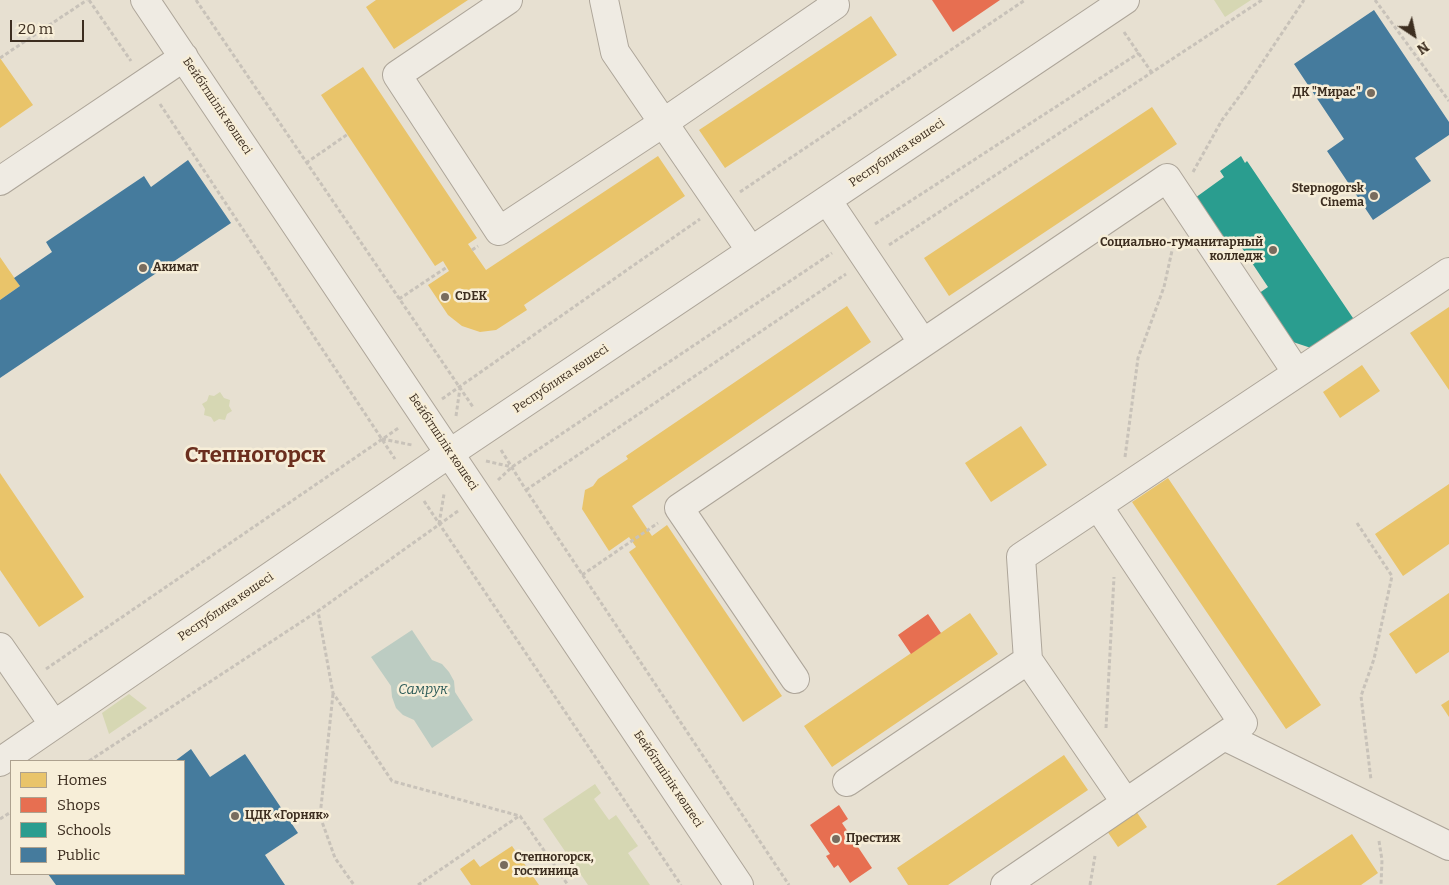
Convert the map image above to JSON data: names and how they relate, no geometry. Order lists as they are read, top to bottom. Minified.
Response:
{"streets":{"street":["Бейбітшілік көшесі","Республика көшесі"]},"crossings":[["Бейбітшілік көшесі","Республика көшесі"]],"districts":["Степногорск"],"water":["Самрук"],"places":["ДК \"Мирас\"","Stepnogorsk Cinema","Социально-гуманитарный колледж","Акимат","CDEK","ЦДК «Горняк»","Престиж","Степногорск, гостиница"],"legend":["Homes","Shops","Schools","Public"],"scale_bar":"20 m","north":"bottom right"}
